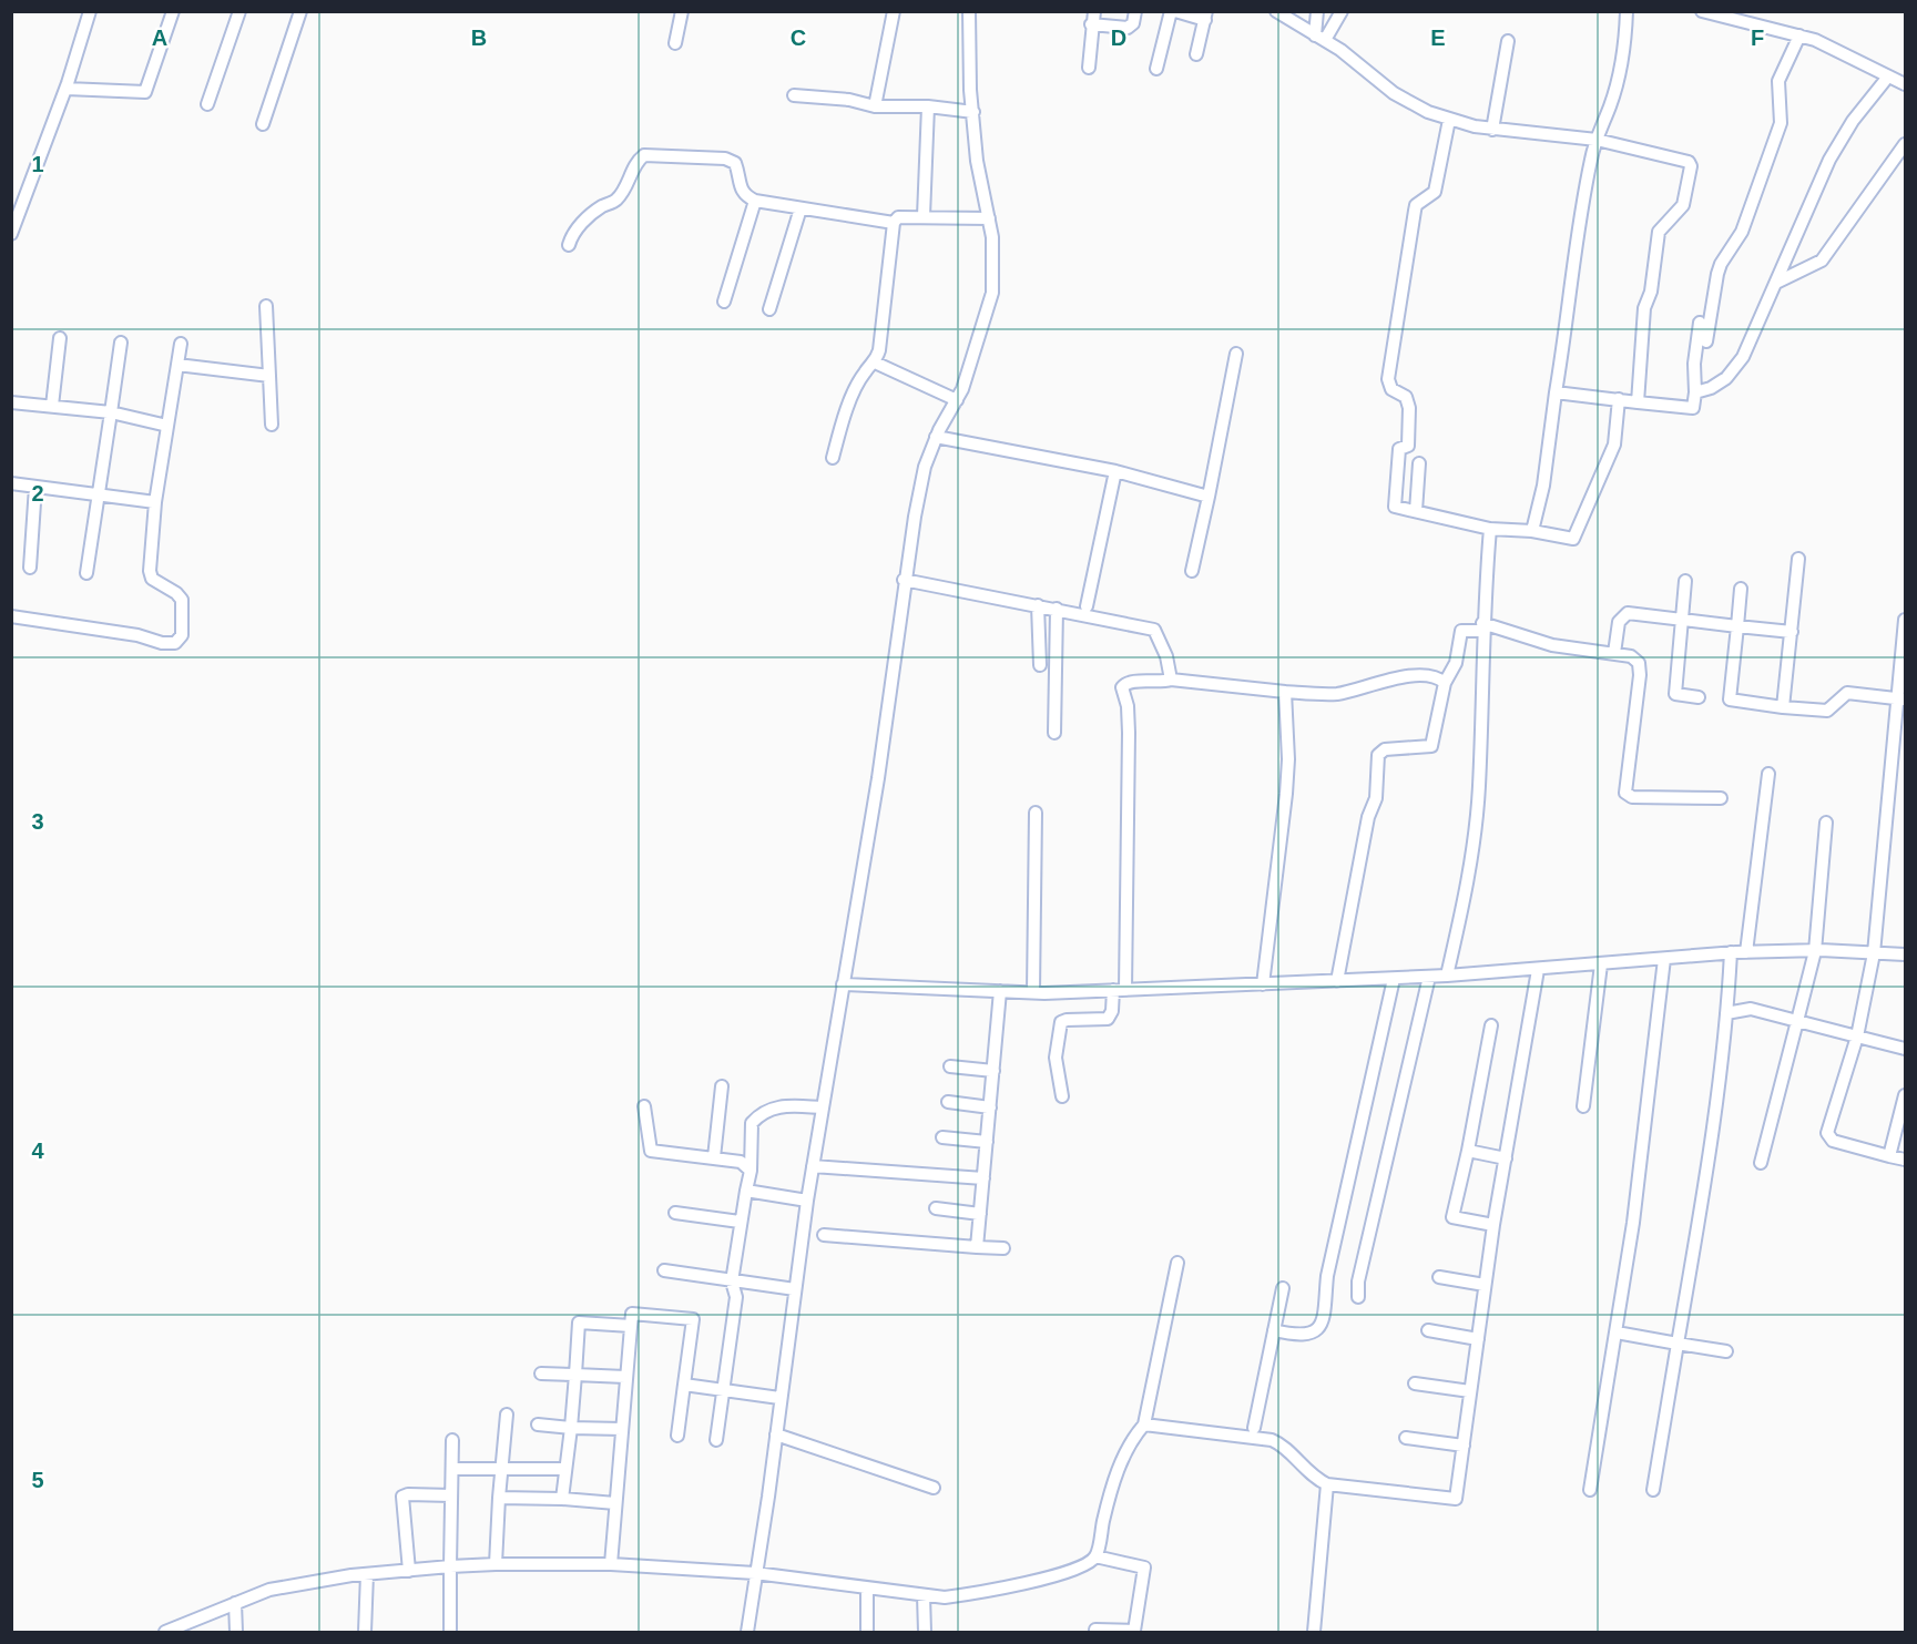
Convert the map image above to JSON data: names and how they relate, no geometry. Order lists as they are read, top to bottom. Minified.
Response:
{"grid":{"columns":["A","B","C","D","E","F"],"rows":["1","2","3","4","5"]}}
